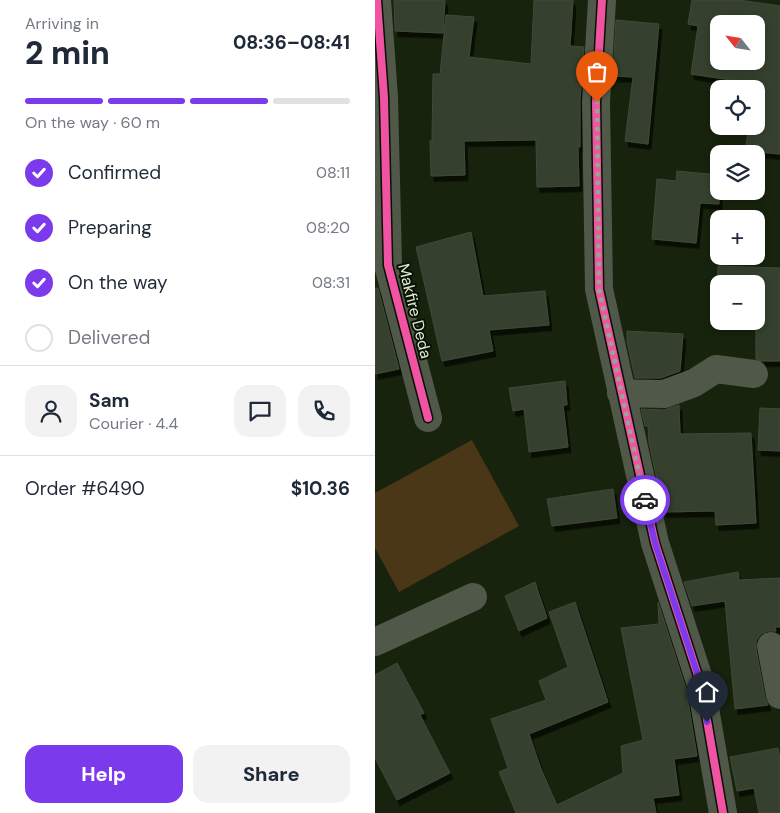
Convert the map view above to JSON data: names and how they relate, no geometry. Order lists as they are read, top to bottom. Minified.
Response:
{"streets":{"street":["Makfire Deda"]},"north":"top left","page":{"heading":["2 min","Arriving in","08:36–08:41"],"panel":["Sam","Courier · 4.4","Order #6490","$10.36"],"map_buttons":["+","−"],"bar":"On the way · 60 m","list":[["Confirmed","08:11"],["Preparing","08:20"],["On the way","08:31"],"Delivered"],"buttons":["Help","Share"]}}
